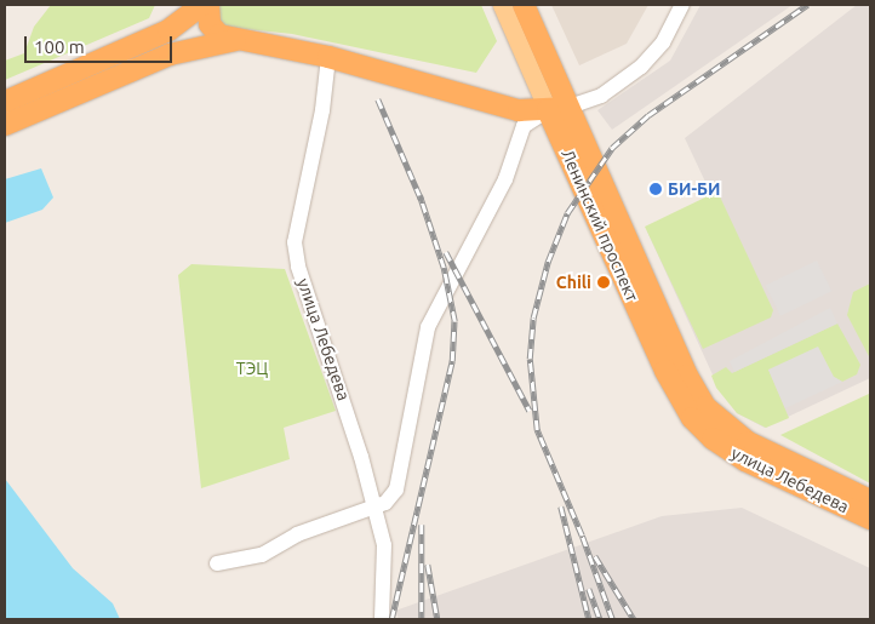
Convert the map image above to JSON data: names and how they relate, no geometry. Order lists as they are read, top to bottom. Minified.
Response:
{"streets":{"highway":["Ленинский проспект","улица Лебедева"]},"crossings":[["Ленинский проспект","улица Лебедева"]],"parks":["ТЭЦ"],"places":["БИ-БИ","Chili"],"scale_bar":"100 m"}
